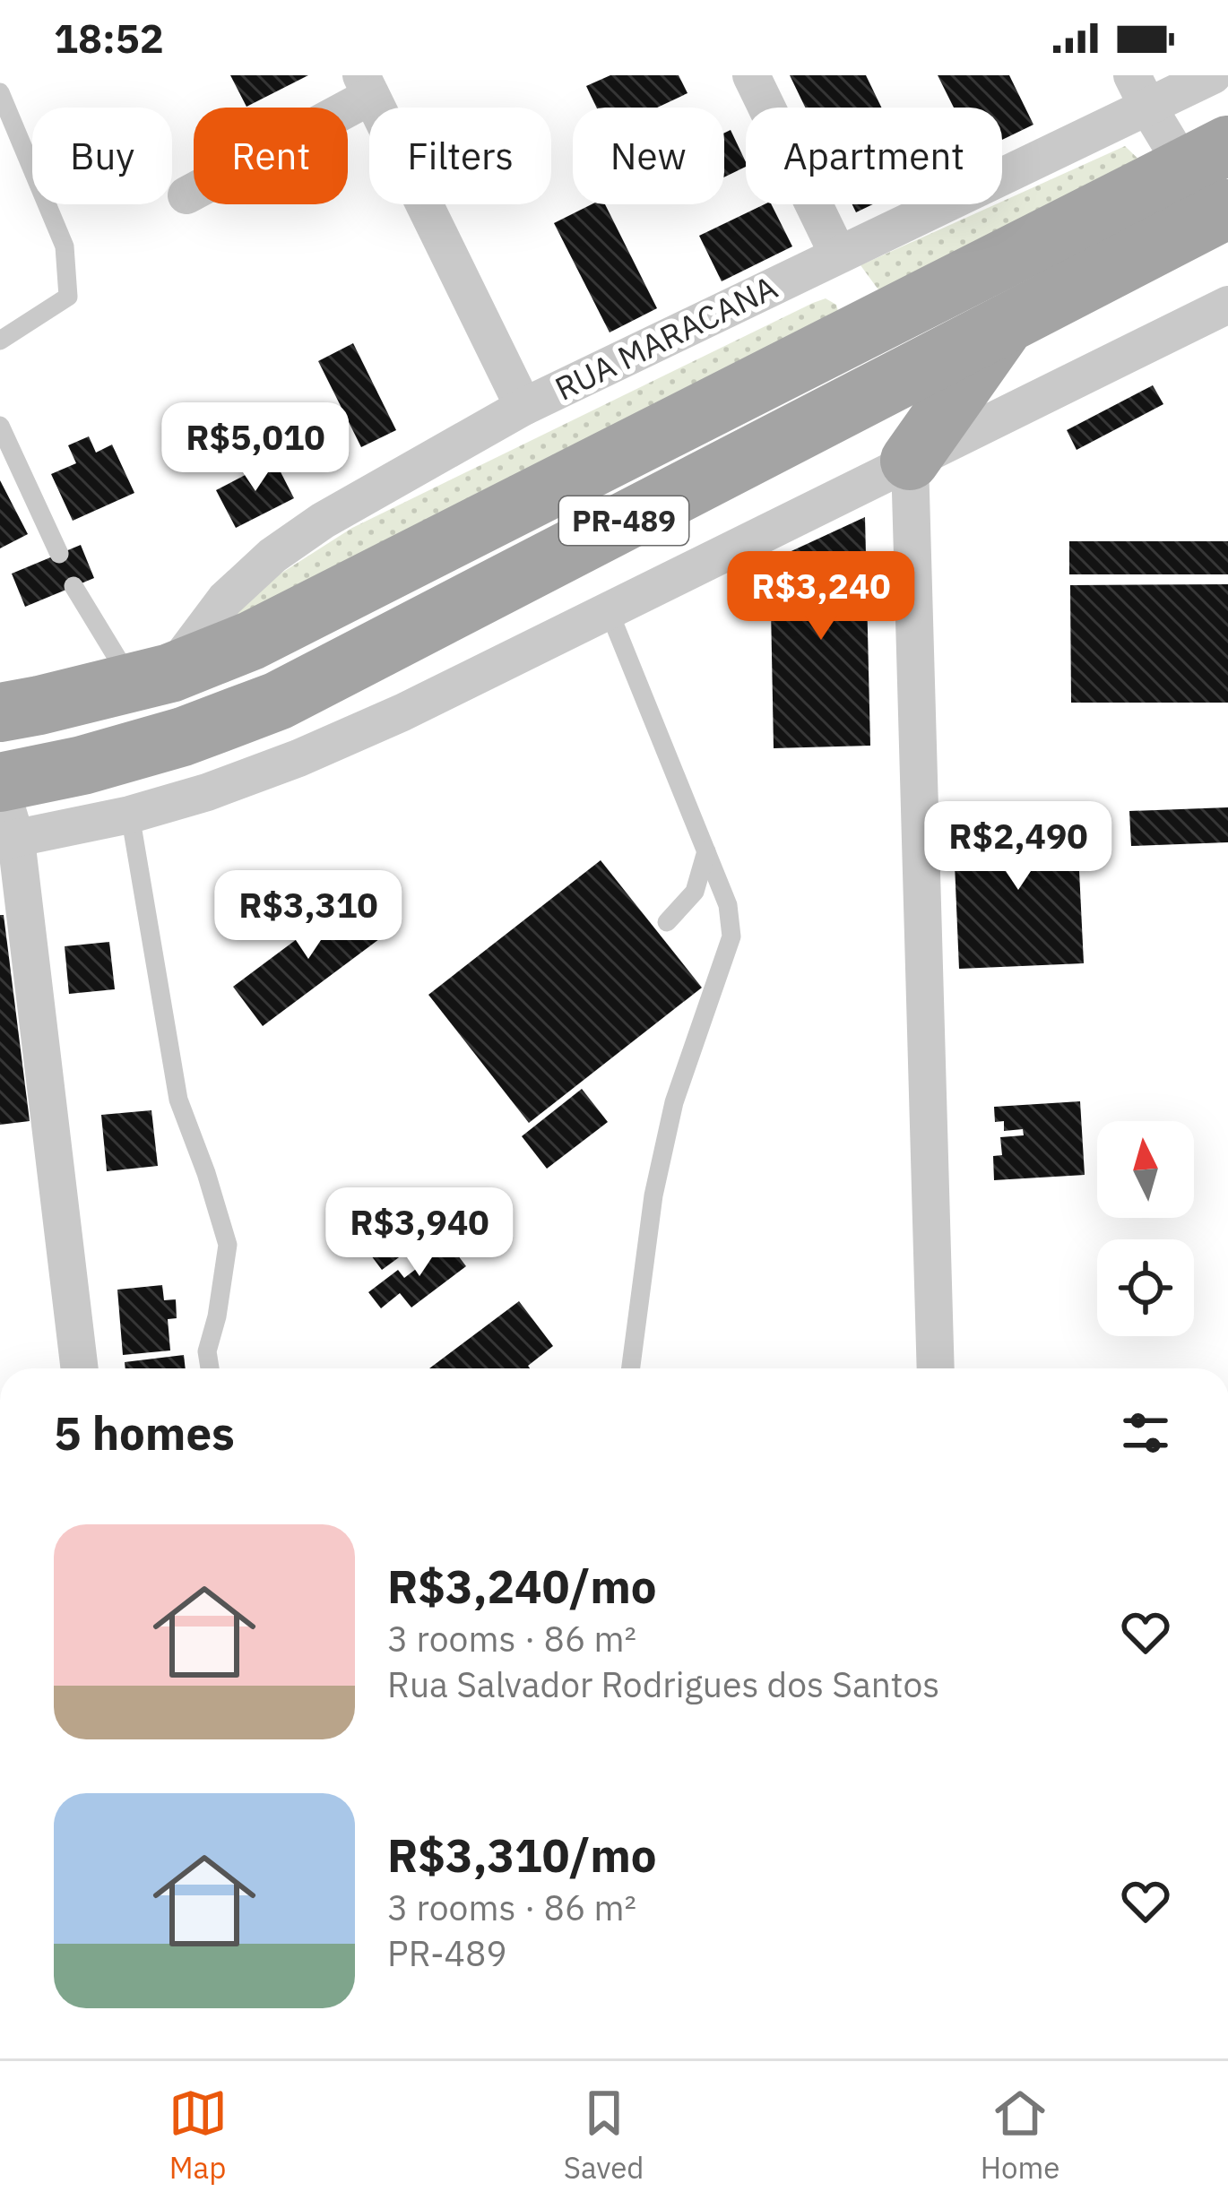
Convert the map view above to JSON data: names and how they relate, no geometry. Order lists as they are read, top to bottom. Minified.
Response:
{"streets":{"main road":["PR-489"],"street":["RUA MARACANA"]},"crossings":[["RUA MARACANA","PR-489"]],"north":"top","page":{"status":"18:52","chip":["Buy","Rent","Filters","New","Apartment"],"price":["R$5,010","R$3,240","R$2,490","R$3,310","R$3,940"],"heading":"5 homes","list":[{"name":"R$3,240/mo","note":"3 rooms · 86 m² · Rua Salvador Rodrigues dos Santos"},{"name":"R$3,310/mo","note":"3 rooms · 86 m² · PR-489"}],"tabs":["Map","Saved","Home"]}}
